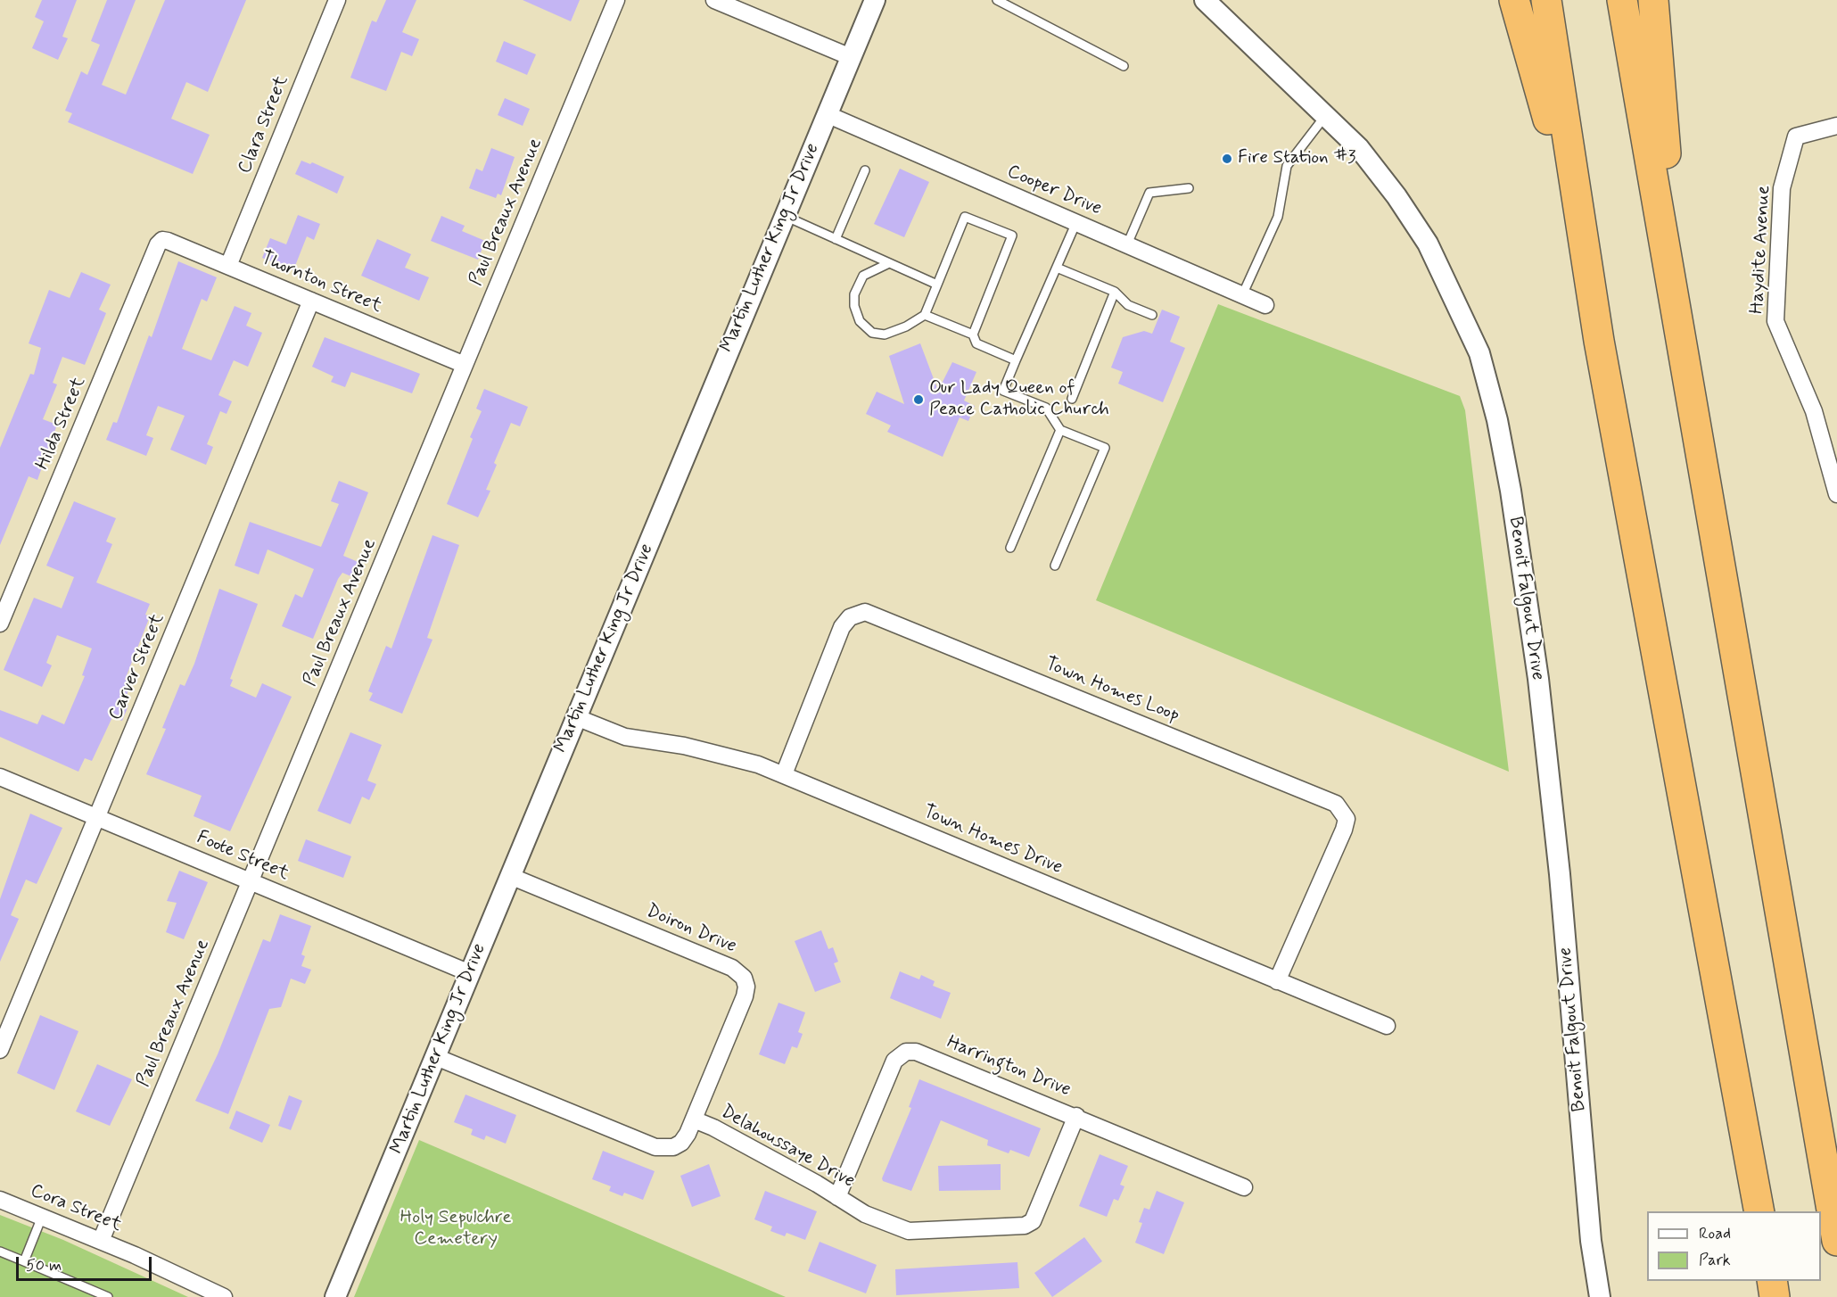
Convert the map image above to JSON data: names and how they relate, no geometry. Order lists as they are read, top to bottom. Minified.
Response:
{"streets":{"street":["Clara Street","Cooper Drive","Paul Breaux Avenue","Martin Luther King Jr Drive","Haydite Avenue","Thornton Street","Hilda Street","Benoit Falgout Drive","Carver Street","Town Homes Loop","Town Homes Drive","Foote Street","Doiron Drive","Harrington Drive","Delahoussaye Drive","Cora Street"]},"crossings":[["Clara Street","Thornton Street"],["Cooper Drive","Martin Luther King Jr Drive"],["Paul Breaux Avenue","Thornton Street"],["Paul Breaux Avenue","Foote Street"],["Paul Breaux Avenue","Cora Street"],["Martin Luther King Jr Drive","Town Homes Drive"],["Martin Luther King Jr Drive","Foote Street"],["Martin Luther King Jr Drive","Doiron Drive"],["Martin Luther King Jr Drive","Delahoussaye Drive"],["Thornton Street","Hilda Street"],["Thornton Street","Carver Street"],["Carver Street","Foote Street"],["Town Homes Loop","Town Homes Drive"],["Doiron Drive","Delahoussaye Drive"],["Harrington Drive","Delahoussaye Drive"]],"parks":["Holy Sepulchre Cemetery"],"places":["Fire Station #3","Our Lady Queen of Peace Catholic Church"],"legend":["Road","Park"],"scale_bar":"50 m"}
